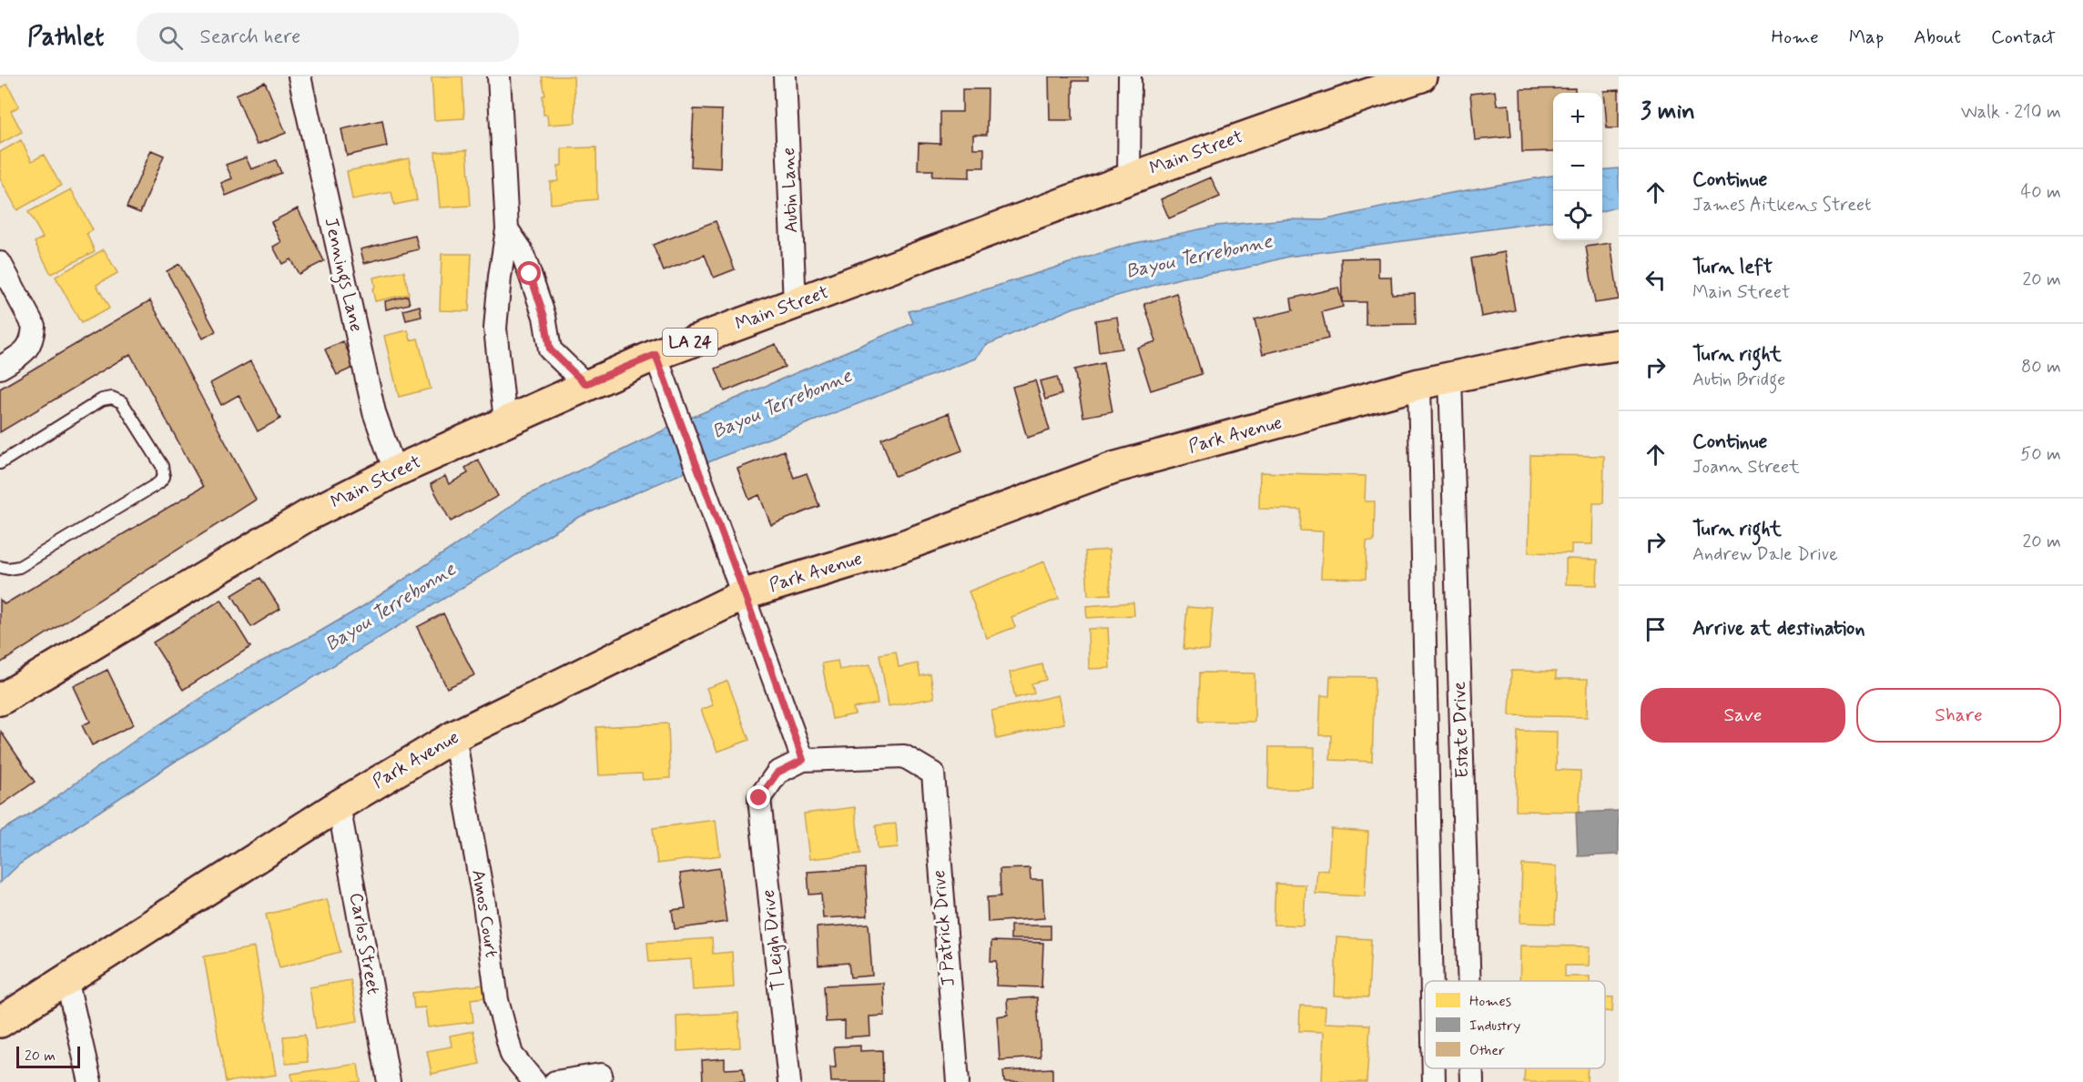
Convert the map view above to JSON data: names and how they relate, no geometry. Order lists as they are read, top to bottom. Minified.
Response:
{"streets":{"main road":["Main Street","LA 24","Park Avenue"],"street":["Autin Lane","Jennings Lane","Estate Drive","Amos Court","J Patrick Drive","T Leigh Drive","Carlos Street"]},"crossings":[["Main Street","Autin Lane"],["Main Street","Jennings Lane"],["Park Avenue","Estate Drive"],["Park Avenue","Amos Court"],["Park Avenue","Carlos Street"],["J Patrick Drive","T Leigh Drive"]],"water":["Bayou Terrebonne"],"legend":["Homes","Industry","Other"],"scale_bar":"20 m","page":{"header":"Pathlet","search":"Search here","nav":["Home","Map","About","Contact"],"heading":["3 min","Walk · 210 m"],"map_buttons":["+","−"],"list":[["Continue","James Aitkens Street","40 m"],["Turn left","Main Street","20 m"],["Turn right","Autin Bridge","80 m"],["Continue","Joann Street","50 m"],["Turn right","Andrew Dale Drive","20 m"],"Arrive at destination"],"buttons":["Save","Share"],"scale":"20 m"}}
